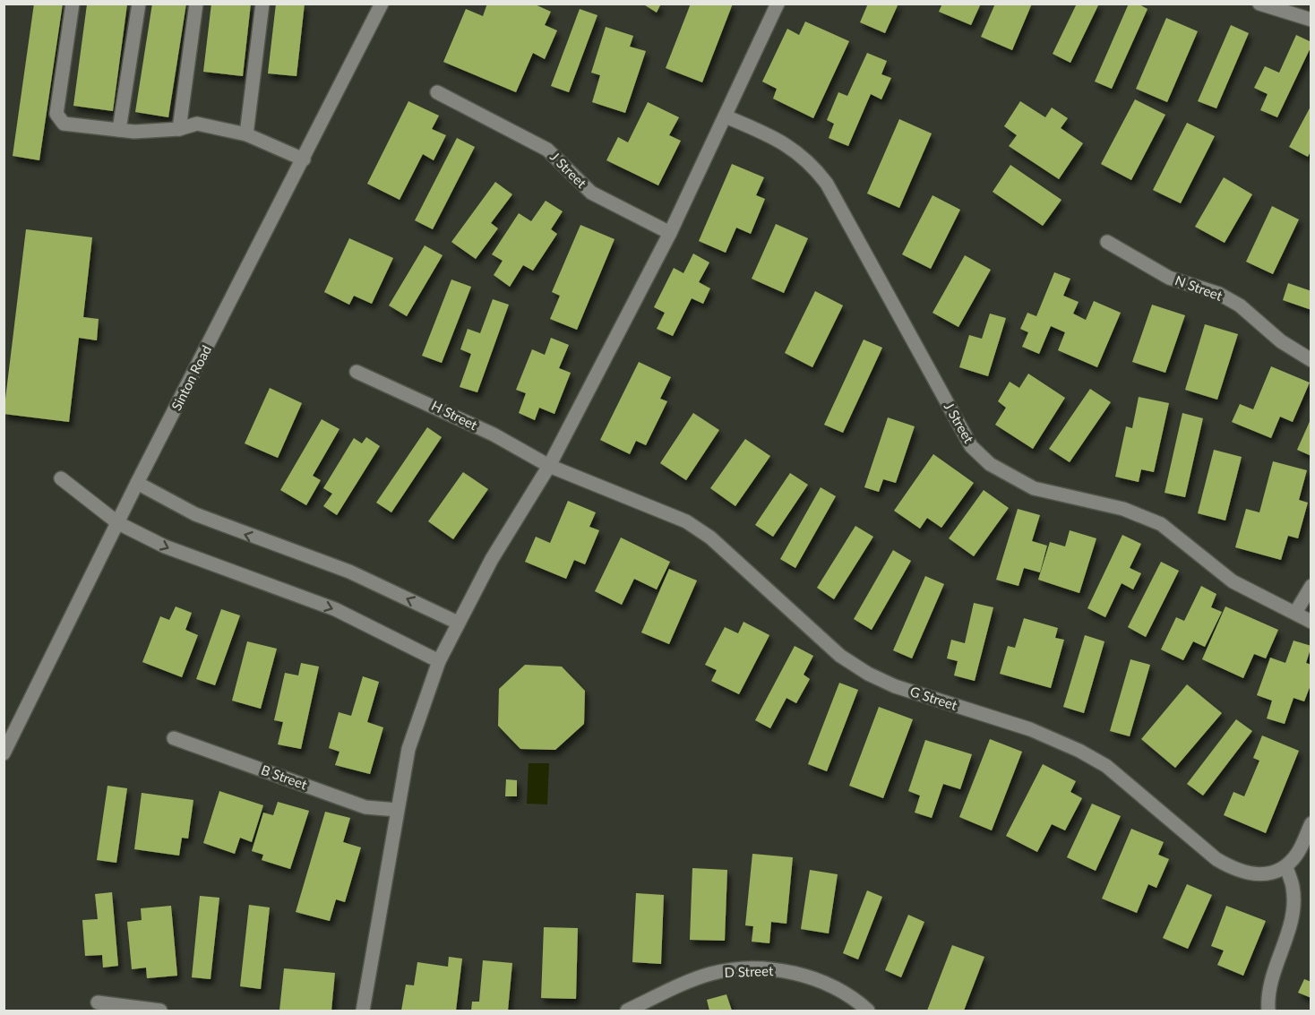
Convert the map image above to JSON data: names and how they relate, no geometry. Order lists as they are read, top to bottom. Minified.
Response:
{"streets":{"street":["J Street","N Street","Sinton Road","H Street","G Street","B Street","D Street"]},"crossings":[["H Street","G Street"]]}
